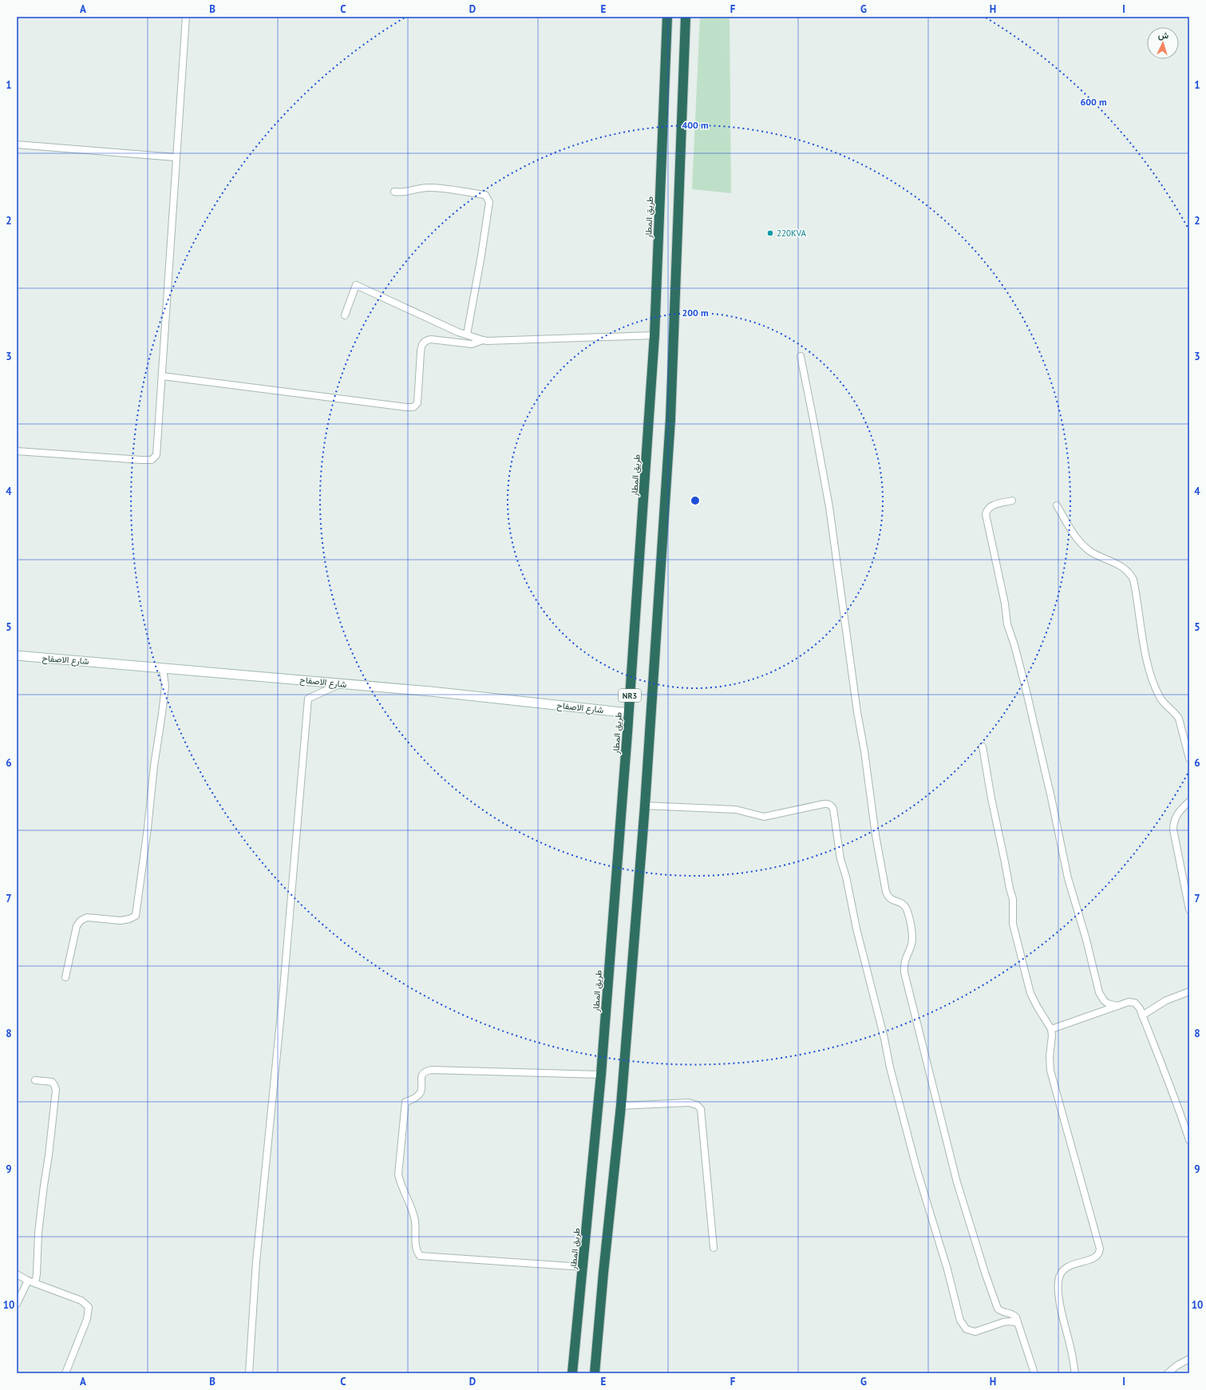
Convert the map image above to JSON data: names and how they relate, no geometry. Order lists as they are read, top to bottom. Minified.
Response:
{"streets":{"highway":["طريق المطار","NR3"],"street":["شارع الاصفاح"]},"crossings":[["طريق المطار","شارع الاصفاح"]],"places":["220KVA"],"north":"top","grid":{"columns":["A","B","C","D","E","F","G","H","I"],"rows":["1","2","3","4","5","6","7","8","9","10"]},"rings":["600 m","400 m","200 m"]}
